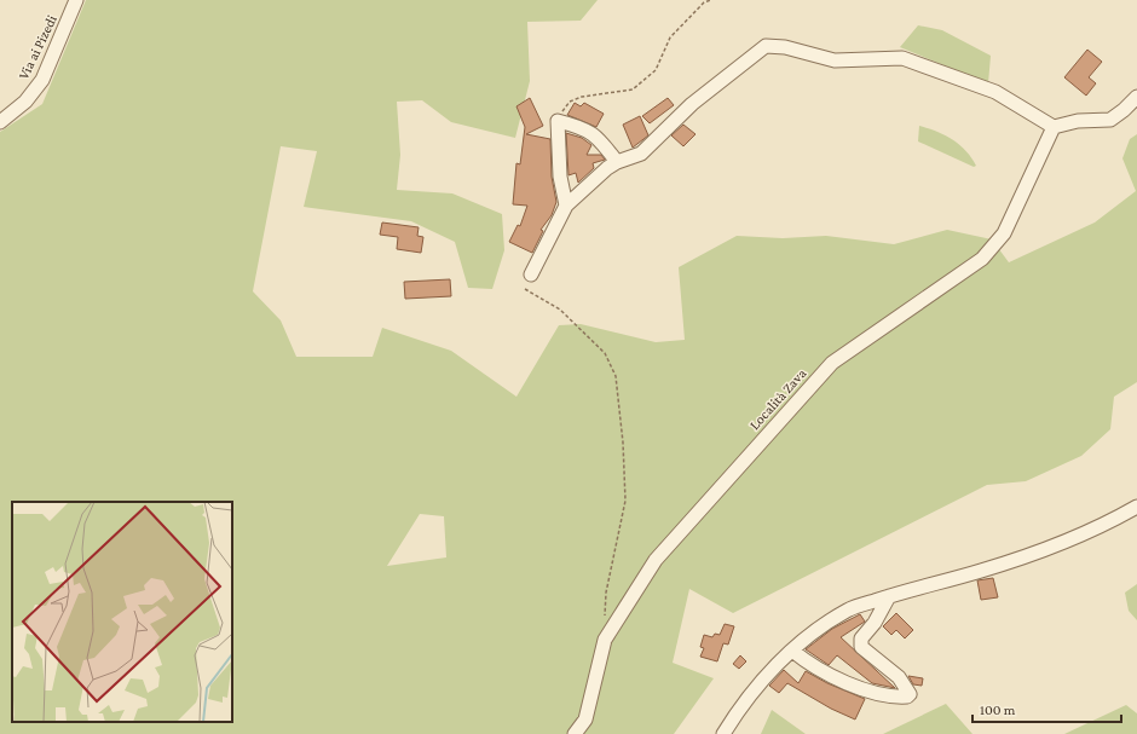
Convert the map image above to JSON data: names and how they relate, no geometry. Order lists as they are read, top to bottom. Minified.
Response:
{"streets":{"street":["Via ai Pizedi","Località Zava"]},"scale_bar":"100 m"}
